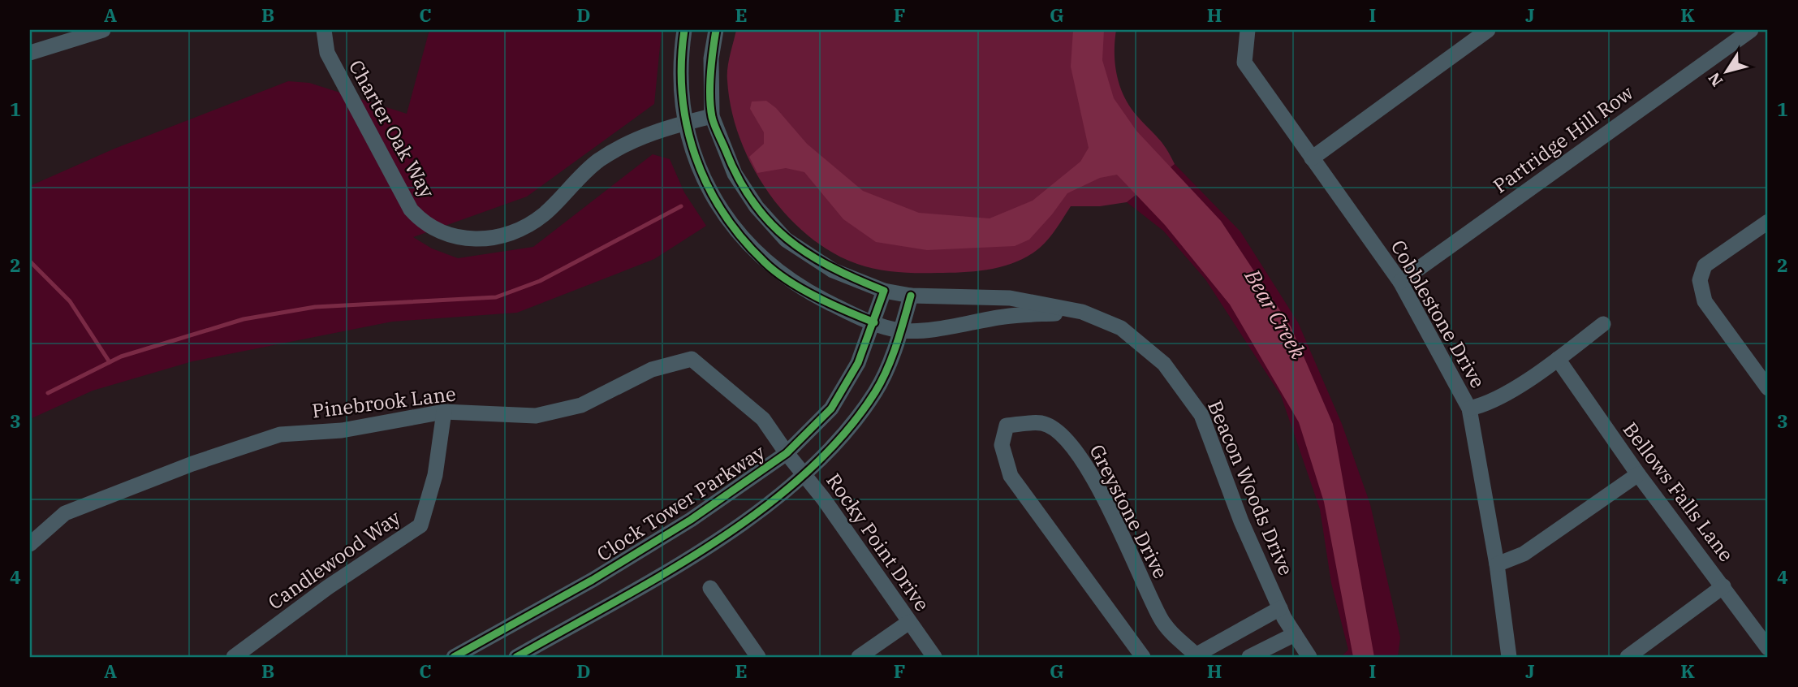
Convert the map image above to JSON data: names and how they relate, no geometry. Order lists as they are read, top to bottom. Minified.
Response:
{"streets":{"street":["Charter Oak Way","Partridge Hill Row","Cobblestone Drive","Pinebrook Lane","Beacon Woods Drive","Bellows Falls Lane","Clock Tower Parkway","Greystone Drive","Rocky Point Drive","Candlewood Way"]},"crossings":[["Partridge Hill Row","Cobblestone Drive"],["Pinebrook Lane","Clock Tower Parkway"],["Pinebrook Lane","Rocky Point Drive"],["Pinebrook Lane","Candlewood Way"],["Beacon Woods Drive","Clock Tower Parkway"],["Clock Tower Parkway","Rocky Point Drive"]],"water":["Bear Creek"],"north":"bottom left","grid":{"columns":["A","B","C","D","E","F","G","H","I","J","K"],"rows":["1","2","3","4"]}}
